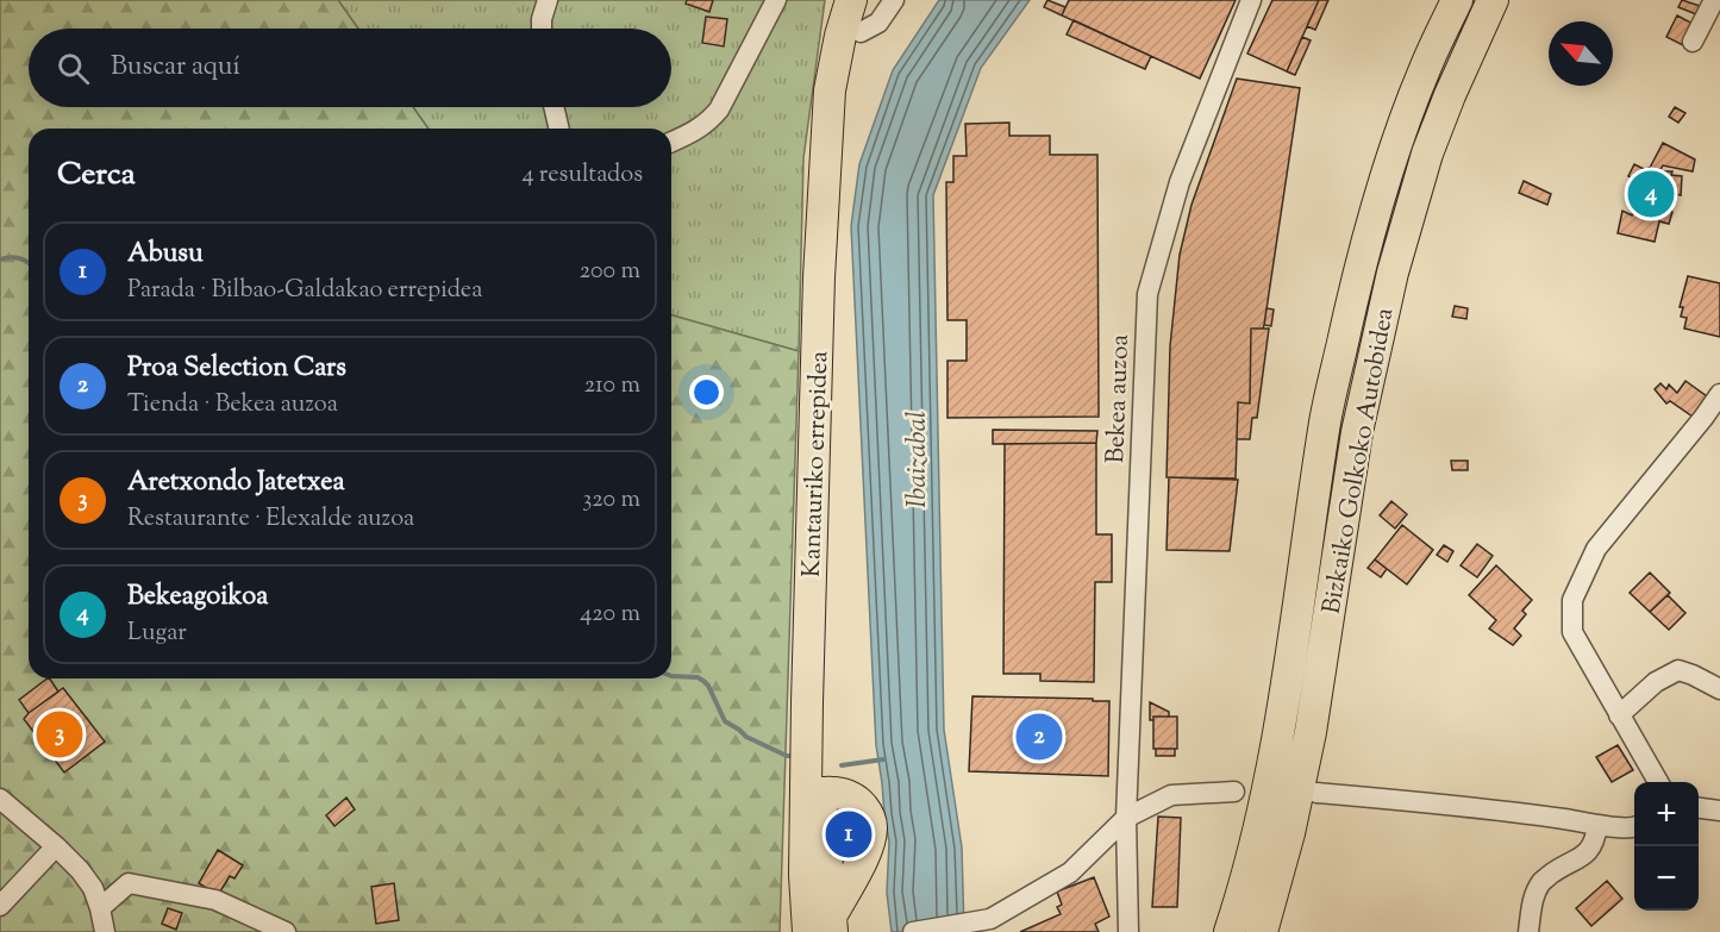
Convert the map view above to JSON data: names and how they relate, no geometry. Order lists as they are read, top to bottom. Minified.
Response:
{"streets":{"highway":["Bizkaiko Golkoko Autobidea","Kantauriko errepidea"],"street":["Bekea auzoa"]},"water":["Ibaizabal"],"north":"top left","page":{"search":"Buscar aquí","heading":["Cerca","4 resultados"],"pins":["4","3","2","1"],"list":[{"mark":"1","name":"Abusu","note":"Parada · Bilbao-Galdakao errepidea","value":"200 m"},{"mark":"2","name":"Proa Selection Cars","note":"Tienda · Bekea auzoa","value":"210 m"},{"mark":"3","name":"Aretxondo Jatetxea","note":"Restaurante · Elexalde auzoa","value":"320 m"},{"mark":"4","name":"Bekeagoikoa","note":"Lugar","value":"420 m"}],"map_buttons":["+","−"]}}
